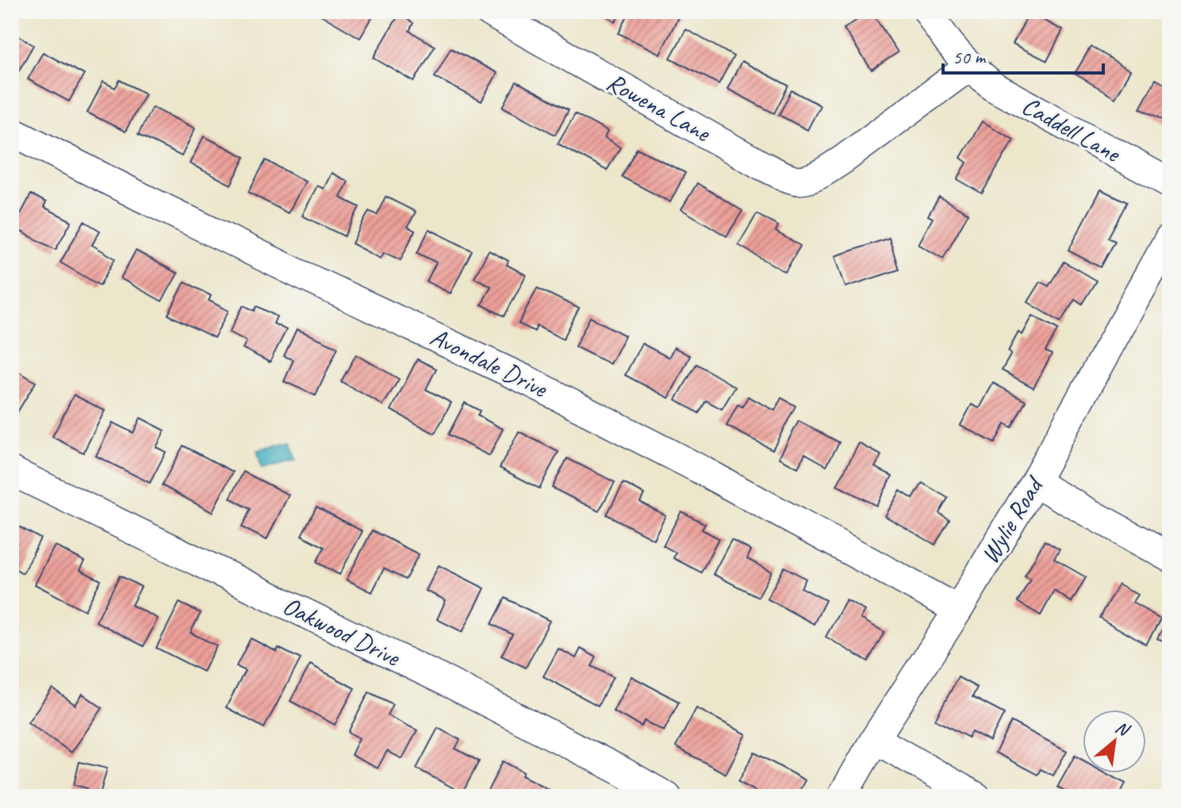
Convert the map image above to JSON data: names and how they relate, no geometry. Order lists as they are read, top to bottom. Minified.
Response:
{"streets":{"street":["Rowena Lane","Caddell Lane","Avondale Drive","Wylie Road","Oakwood Drive"]},"crossings":[["Rowena Lane","Caddell Lane"],["Avondale Drive","Wylie Road"]],"scale_bar":"50 m","north":"top right"}
